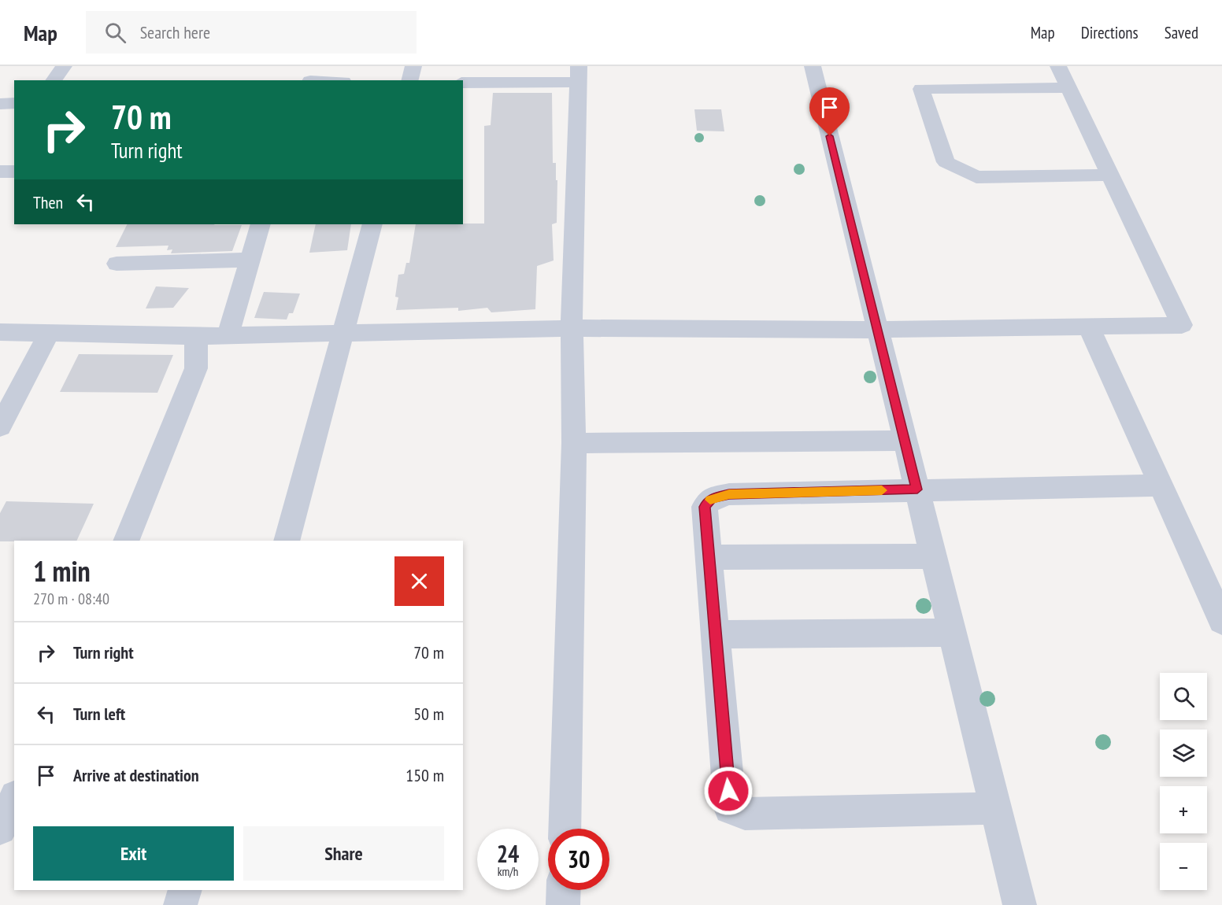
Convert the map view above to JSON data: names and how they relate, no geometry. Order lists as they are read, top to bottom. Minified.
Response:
{"page":{"header":"Map","search":"Search here","nav":["Map","Directions","Saved"],"turn":["70 m","Turn right"],"then":"Then","heading":["1 min","270 m · 08:40"],"list":[{"name":"Turn right","value":"70 m"},{"name":"Turn left","value":"50 m"},{"name":"Arrive at destination","value":"150 m"}],"map_buttons":["+","−"],"buttons":["Exit","Share"],"speed":"24 km/h","limit":"30"}}
